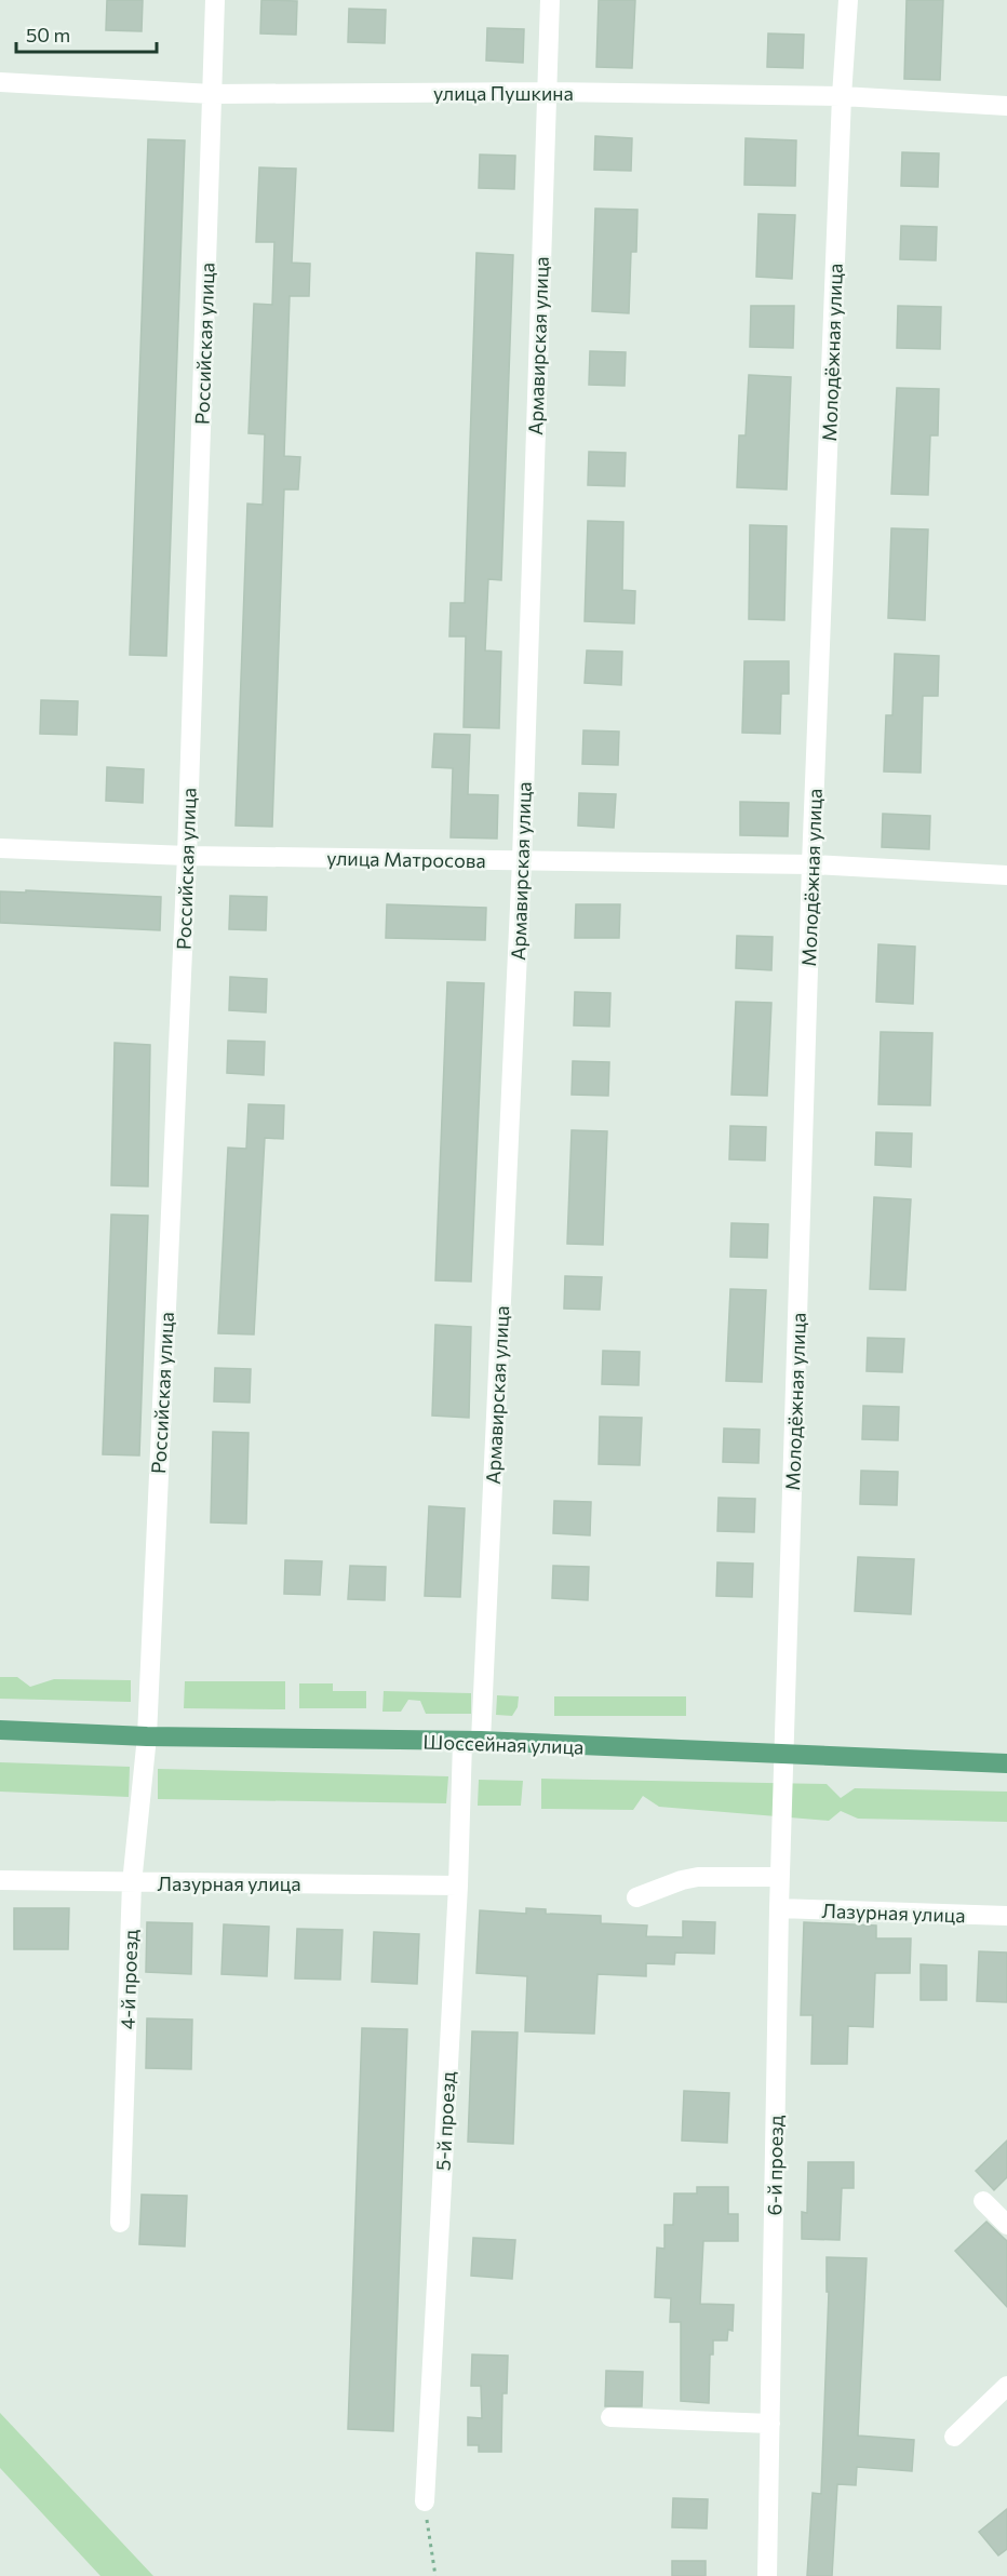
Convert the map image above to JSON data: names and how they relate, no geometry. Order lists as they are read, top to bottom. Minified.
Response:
{"streets":{"main road":["Шоссейная улица"],"street":["улица Пушкина","Российская улица","Армавирская улица","Молодёжная улица","улица Матросова","Лазурная улица","4-й проезд","5-й проезд","6-й проезд"]},"crossings":[["улица Пушкина","Российская улица"],["улица Пушкина","Армавирская улица"],["улица Пушкина","Молодёжная улица"],["Российская улица","улица Матросова"],["Российская улица","Шоссейная улица"],["Российская улица","4-й проезд"],["Армавирская улица","улица Матросова"],["Армавирская улица","Шоссейная улица"],["Армавирская улица","5-й проезд"],["Молодёжная улица","улица Матросова"],["Молодёжная улица","Шоссейная улица"],["Молодёжная улица","6-й проезд"],["Шоссейная улица","4-й проезд"],["Шоссейная улица","5-й проезд"],["Шоссейная улица","6-й проезд"],["Лазурная улица","4-й проезд"],["Лазурная улица","5-й проезд"],["Лазурная улица","6-й проезд"]],"scale_bar":"50 m"}
